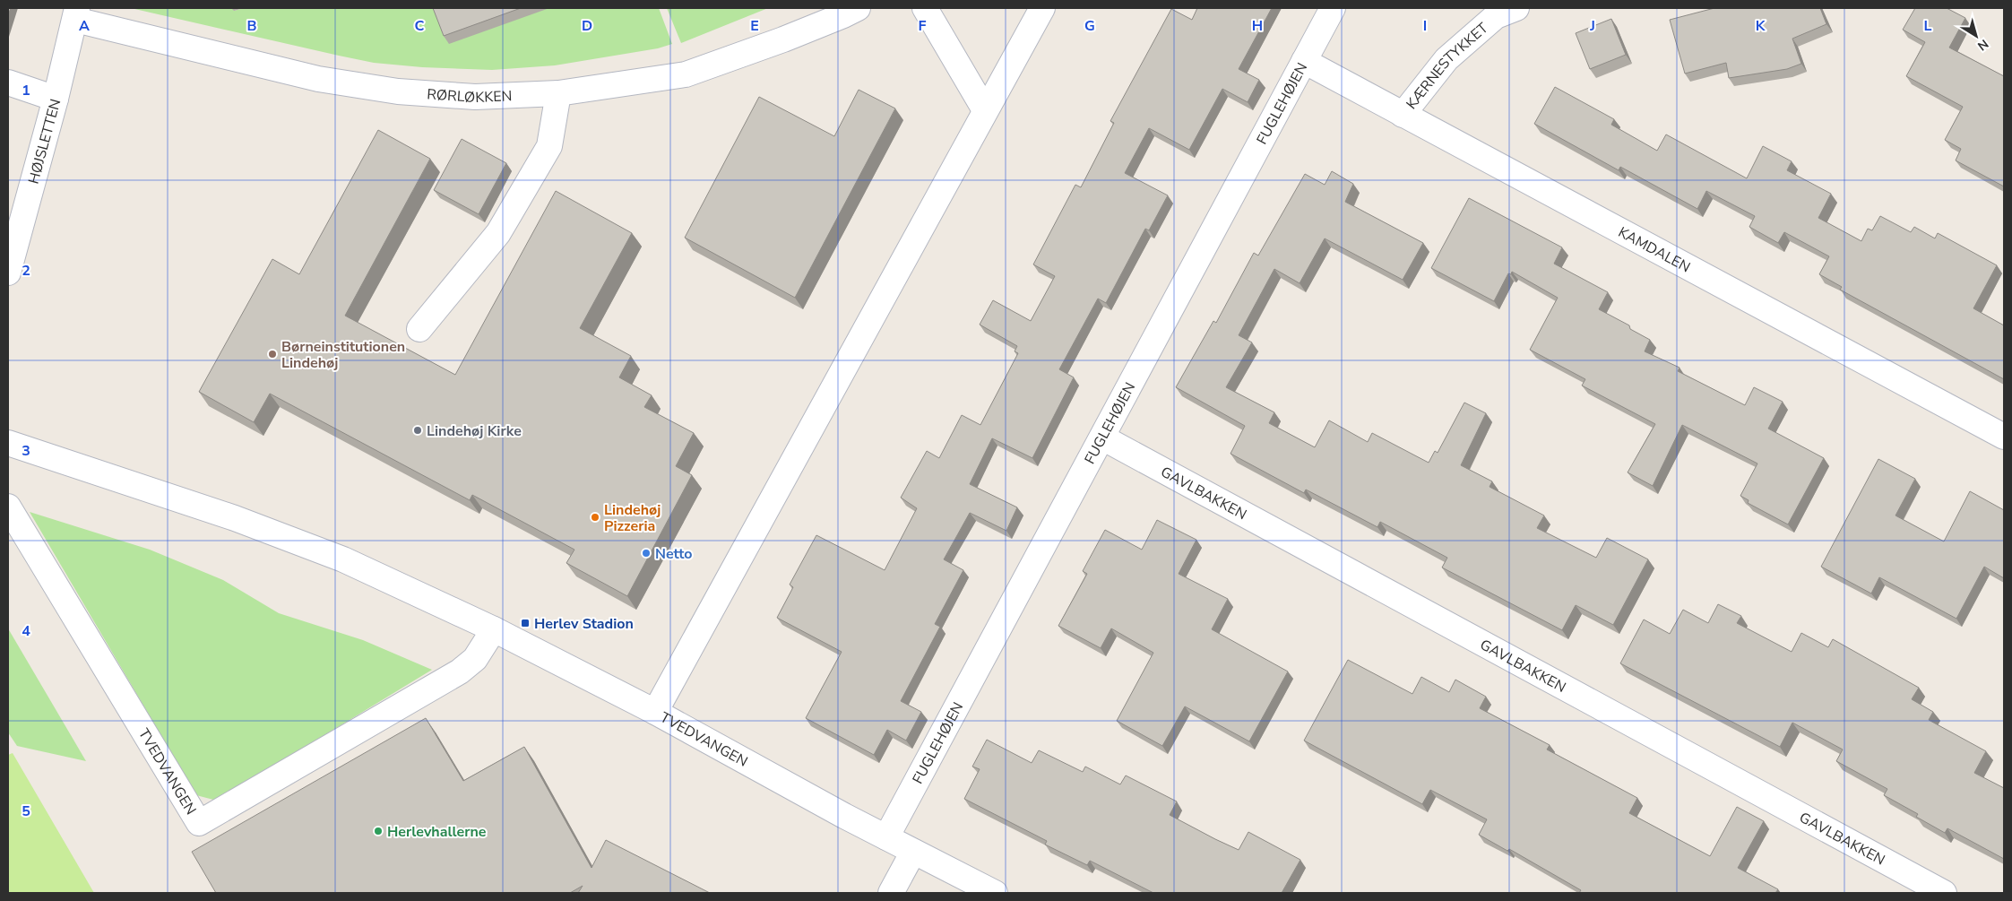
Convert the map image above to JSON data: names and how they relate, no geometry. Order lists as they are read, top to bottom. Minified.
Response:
{"streets":{"street":["KÆRNESTYKKET","RØRLØKKEN","FUGLEHØJEN","HØJSLETTEN","KAMDALEN","GAVLBAKKEN","TVEDVANGEN"]},"crossings":[["KÆRNESTYKKET","KAMDALEN"],["RØRLØKKEN","HØJSLETTEN"],["FUGLEHØJEN","KAMDALEN"],["FUGLEHØJEN","GAVLBAKKEN"],["FUGLEHØJEN","TVEDVANGEN"]],"places":{"other":["Børneinstitutionen Lindehøj","Lindehøj Kirke","Lindehøj Pizzeria","Netto","Herlevhallerne"],"transit":["Herlev Stadion"]},"north":"bottom right","grid":{"columns":["A","B","C","D","E","F","G","H","I","J","K","L"],"rows":["1","2","3","4","5"]}}
